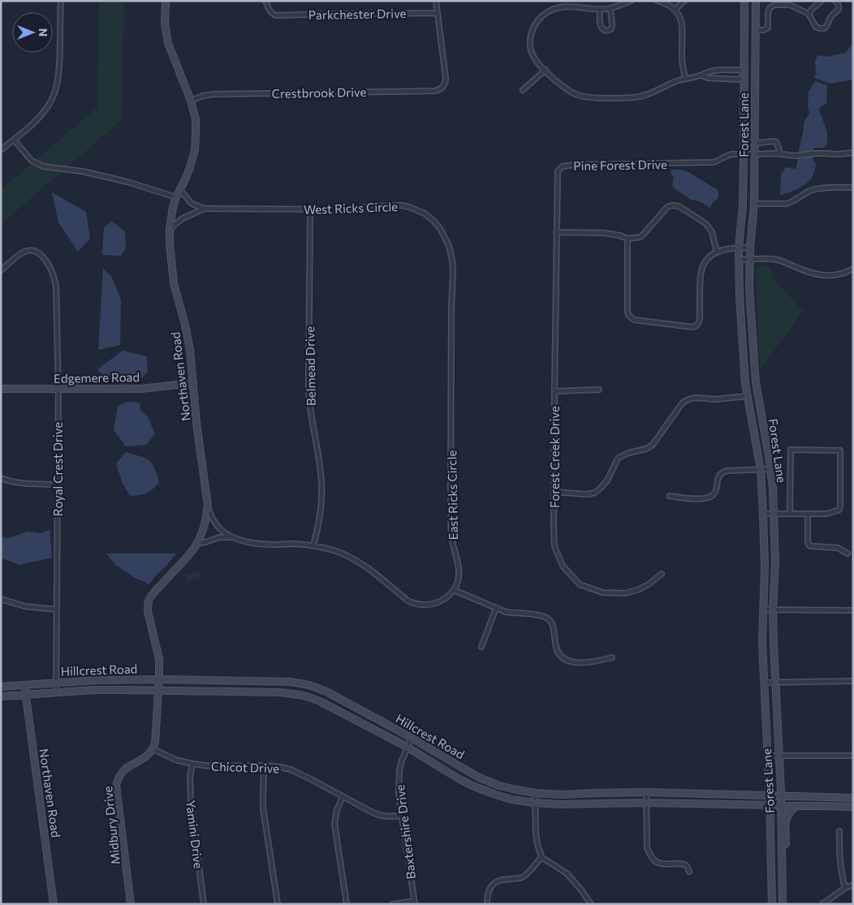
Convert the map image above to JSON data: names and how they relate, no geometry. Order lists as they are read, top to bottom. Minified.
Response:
{"streets":{"main road":["Forest Lane","Northaven Road","Edgemere Road","Hillcrest Road","Midbury Drive"],"street":["Parkchester Drive","Crestbrook Drive","Pine Forest Drive","West Ricks Circle","Belmead Drive","Forest Creek Drive","Royal Crest Drive","East Ricks Circle","Chicot Drive","Baxtershire Drive","Yamini Drive"]},"crossings":[["Parkchester Drive","Crestbrook Drive"],["Crestbrook Drive","Northaven Road"],["Forest Lane","Pine Forest Drive"],["Forest Lane","Hillcrest Road"],["Pine Forest Drive","Forest Creek Drive"],["West Ricks Circle","Belmead Drive"],["West Ricks Circle","Northaven Road"],["West Ricks Circle","East Ricks Circle"],["Northaven Road","Edgemere Road"],["Northaven Road","Hillcrest Road"],["Edgemere Road","Royal Crest Drive"],["Royal Crest Drive","Hillcrest Road"],["Hillcrest Road","Baxtershire Drive"],["Chicot Drive","Midbury Drive"],["Chicot Drive","Baxtershire Drive"],["Chicot Drive","Yamini Drive"]],"north":"right"}
